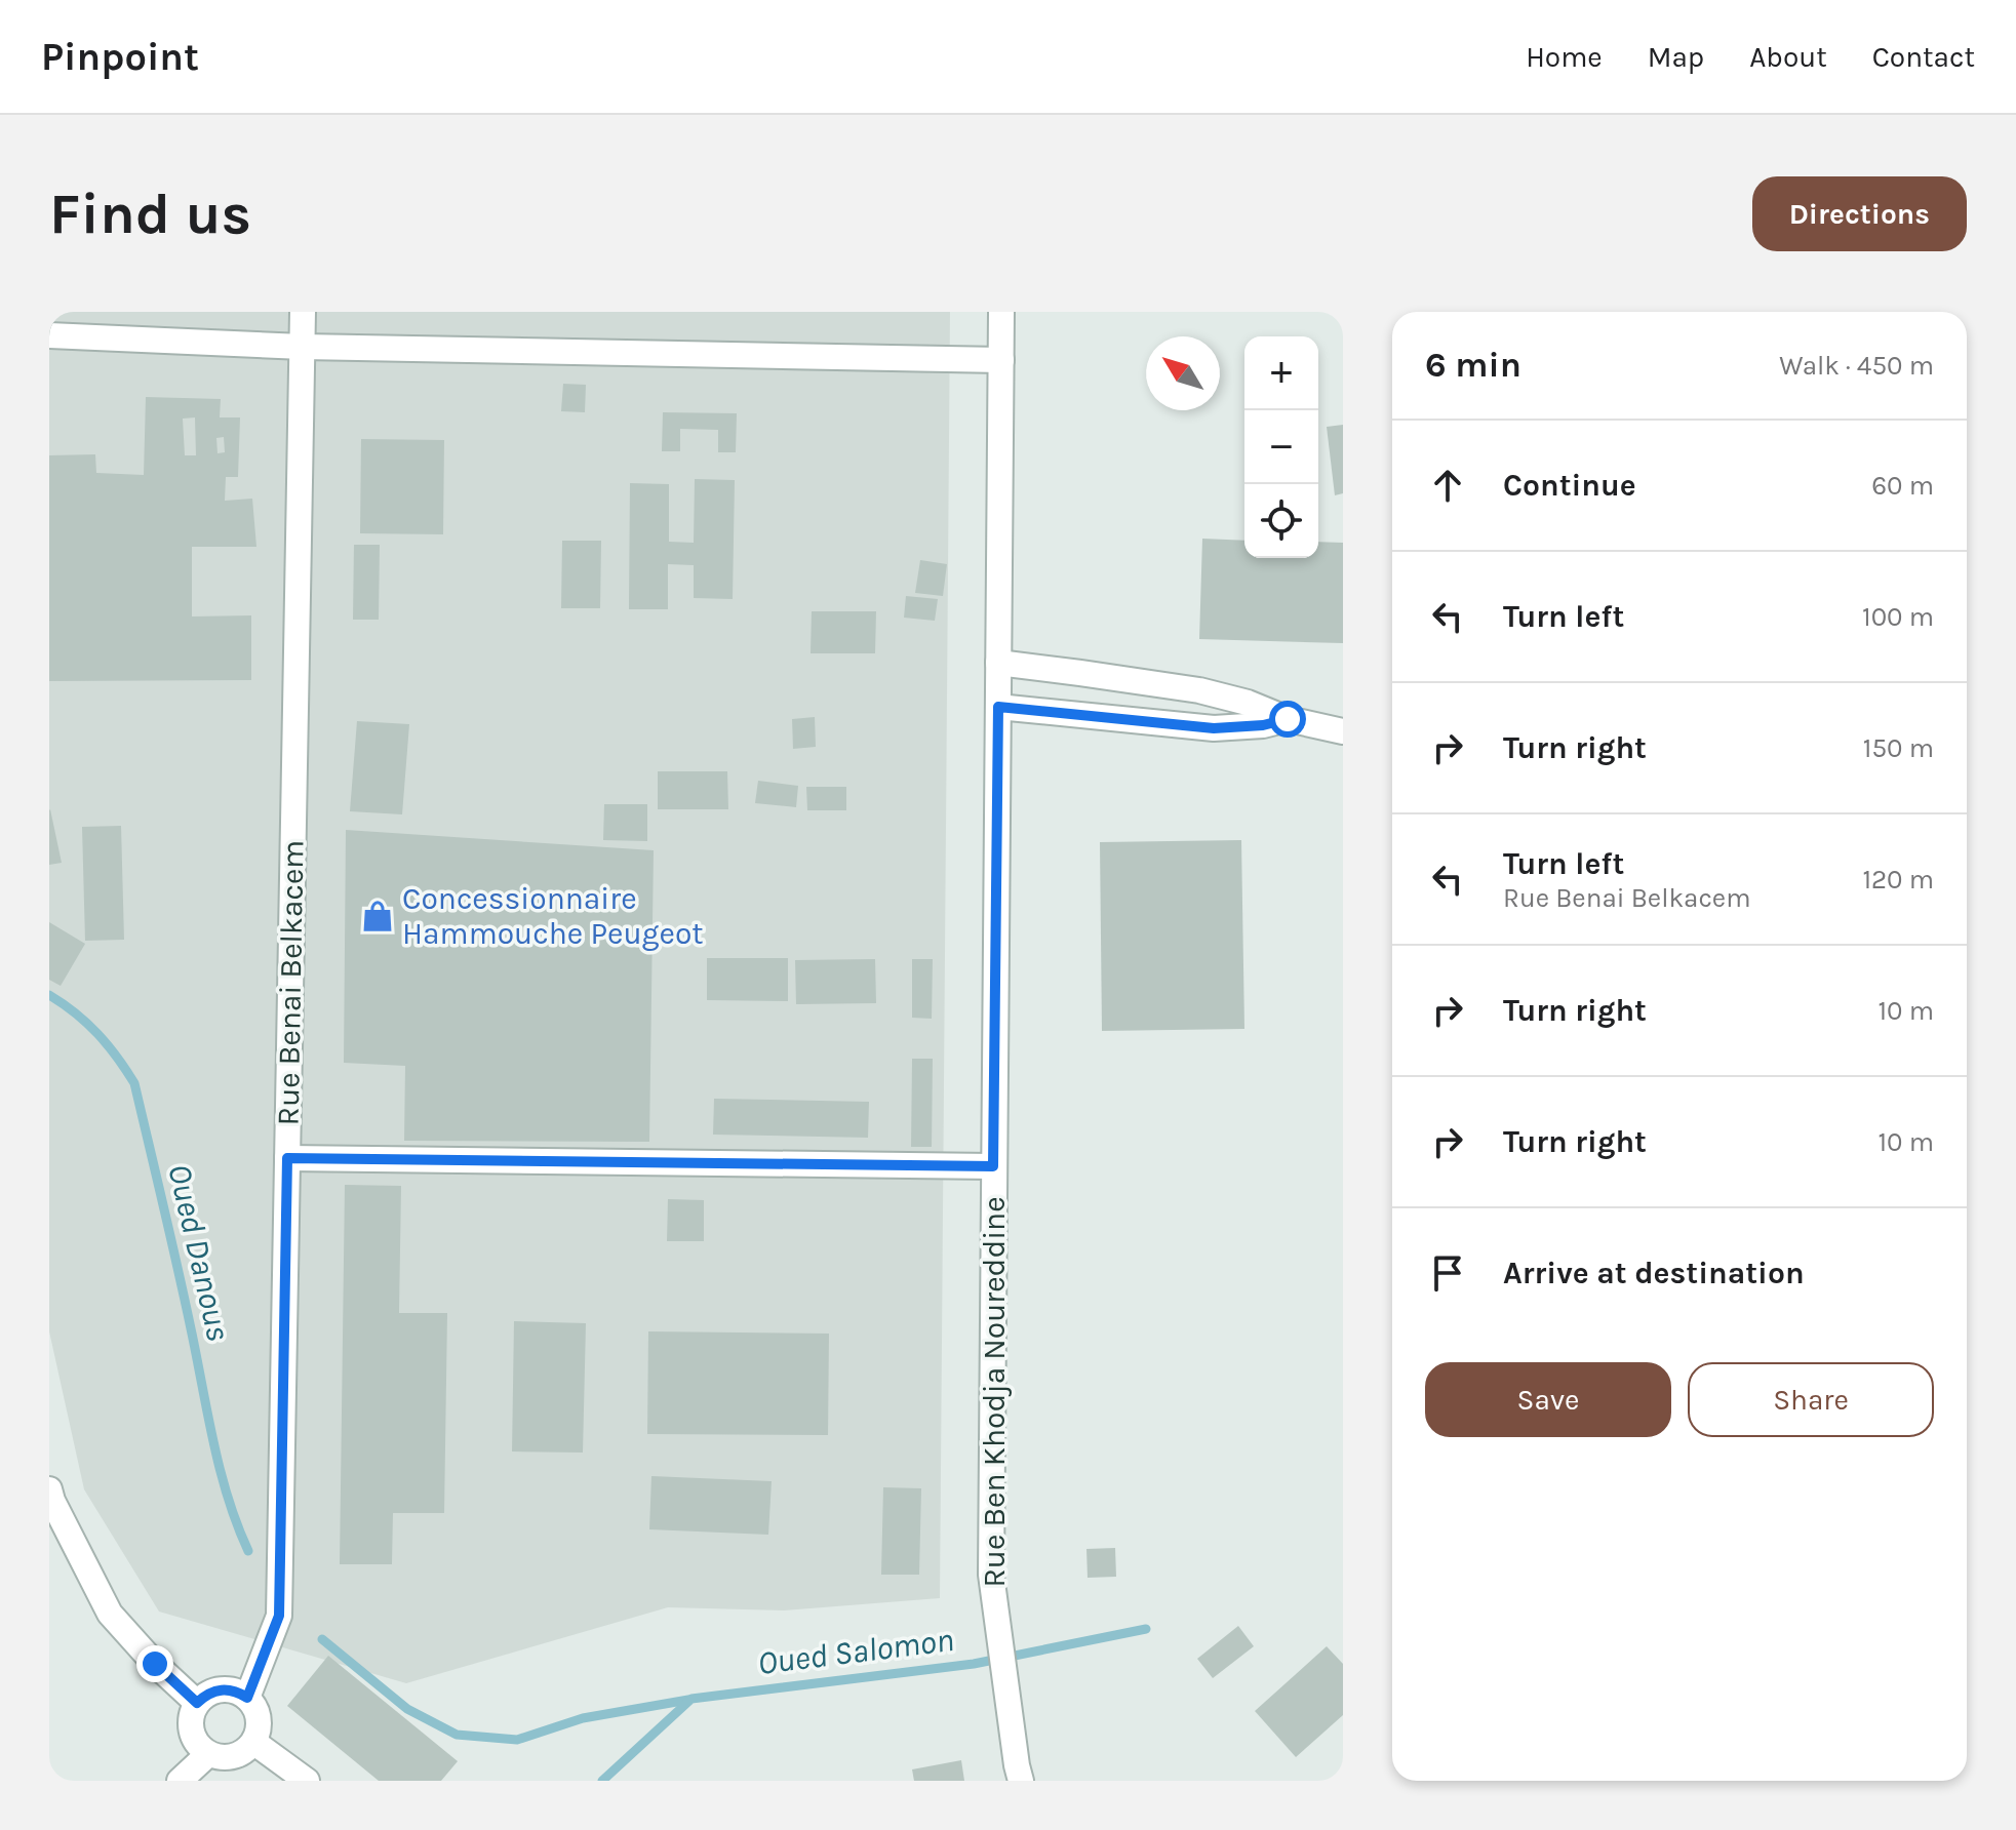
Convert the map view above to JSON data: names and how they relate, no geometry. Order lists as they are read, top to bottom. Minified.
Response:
{"streets":{"street":["Rue Benai Belkacem","Rue Ben Khodja Noureddine"]},"water":["Oued Danous","Oued Salomon"],"places":{"shop":["Concessionnaire Hammouche Peugeot"]},"north":"top left","page":{"header":"Pinpoint","nav":["Home","Map","About","Contact"],"buttons":["Directions",["Save","Share"]],"title":"Find us","heading":["6 min","Walk · 450 m"],"map_buttons":["+","−"],"list":[["Continue","60 m"],["Turn left","100 m"],["Turn right","150 m"],["Turn left","Rue Benai Belkacem","120 m"],["Turn right","10 m"],["Turn right","10 m"],"Arrive at destination"]}}
